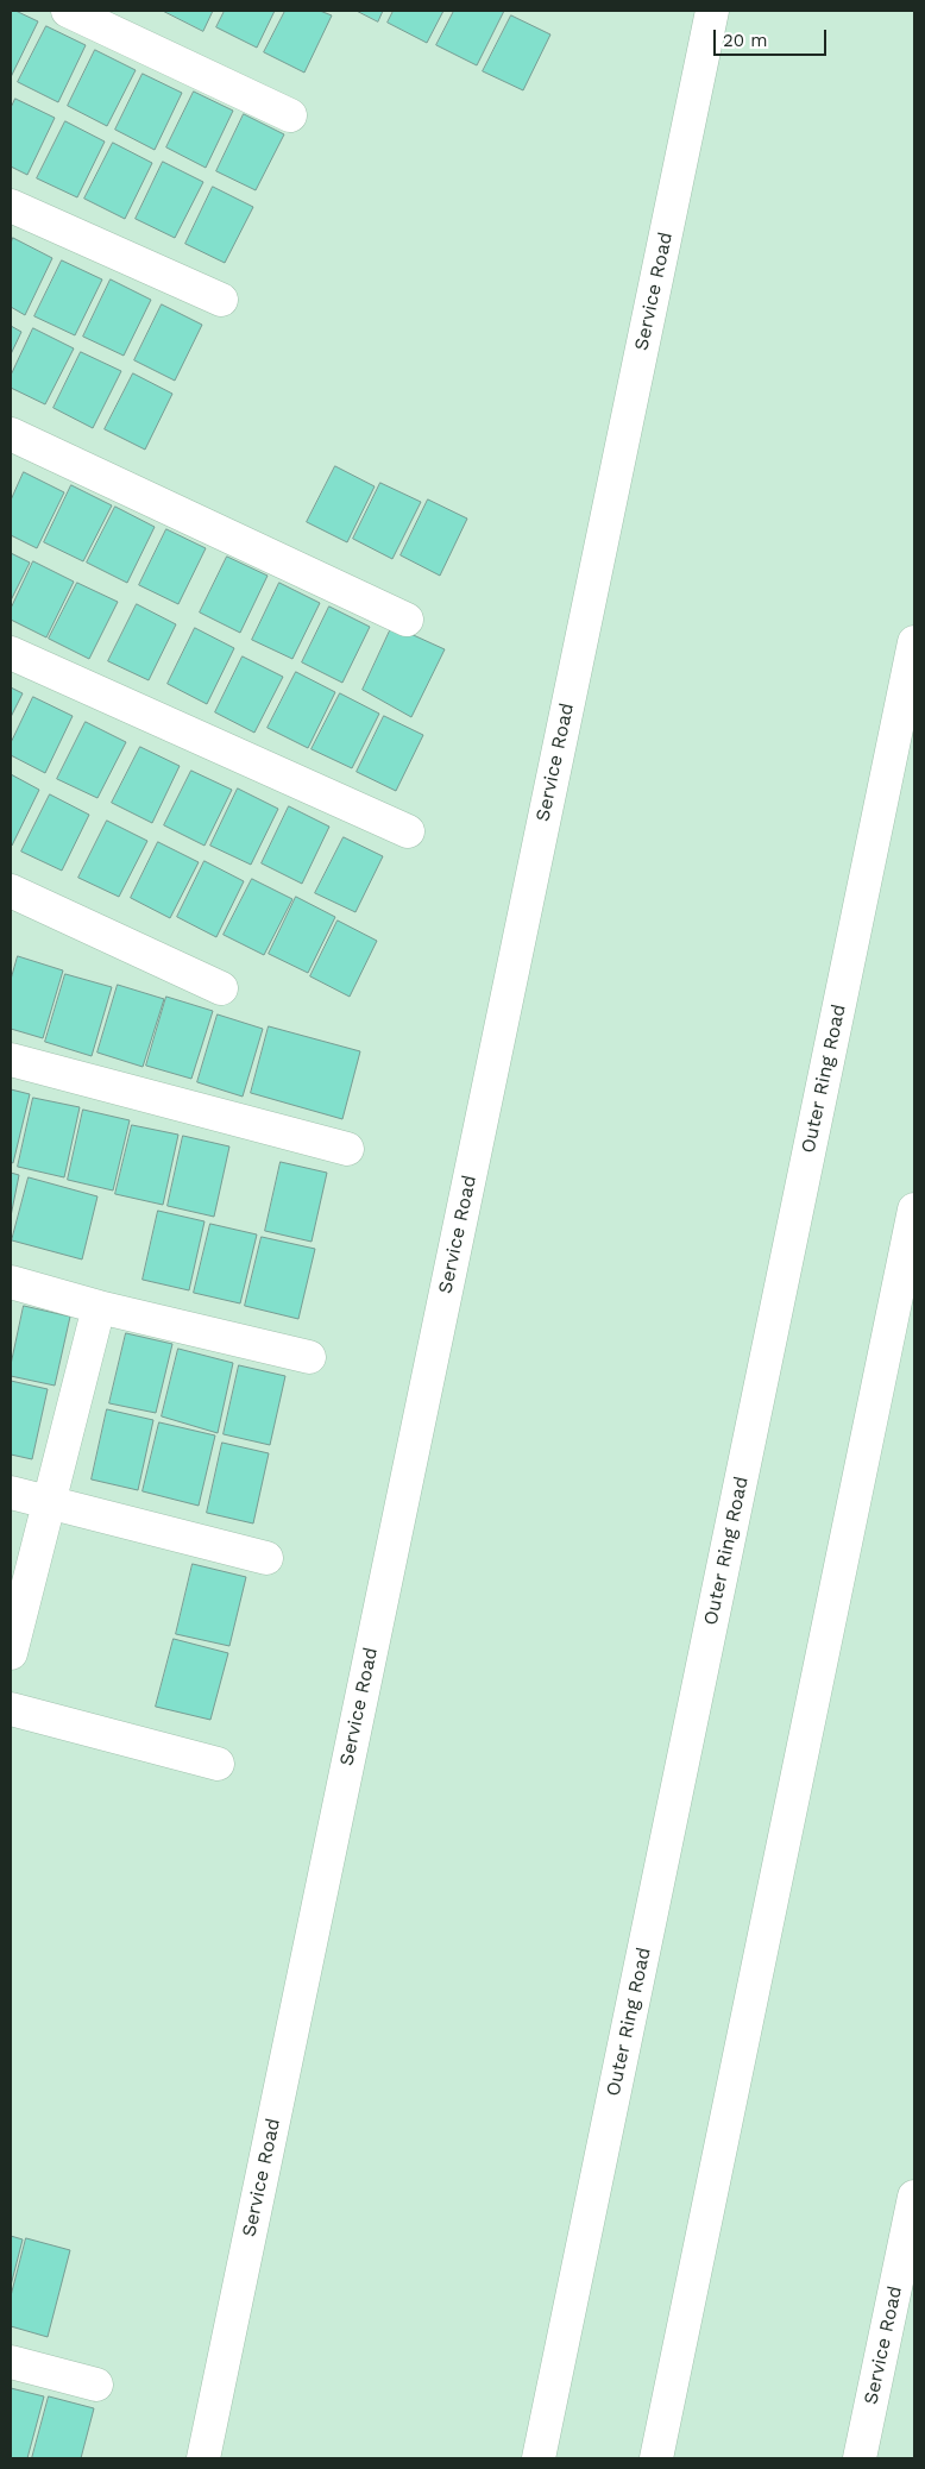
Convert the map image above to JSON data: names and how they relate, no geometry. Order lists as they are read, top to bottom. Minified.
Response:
{"streets":{"main road":["Service Road","Outer Ring Road"]},"scale_bar":"20 m"}
